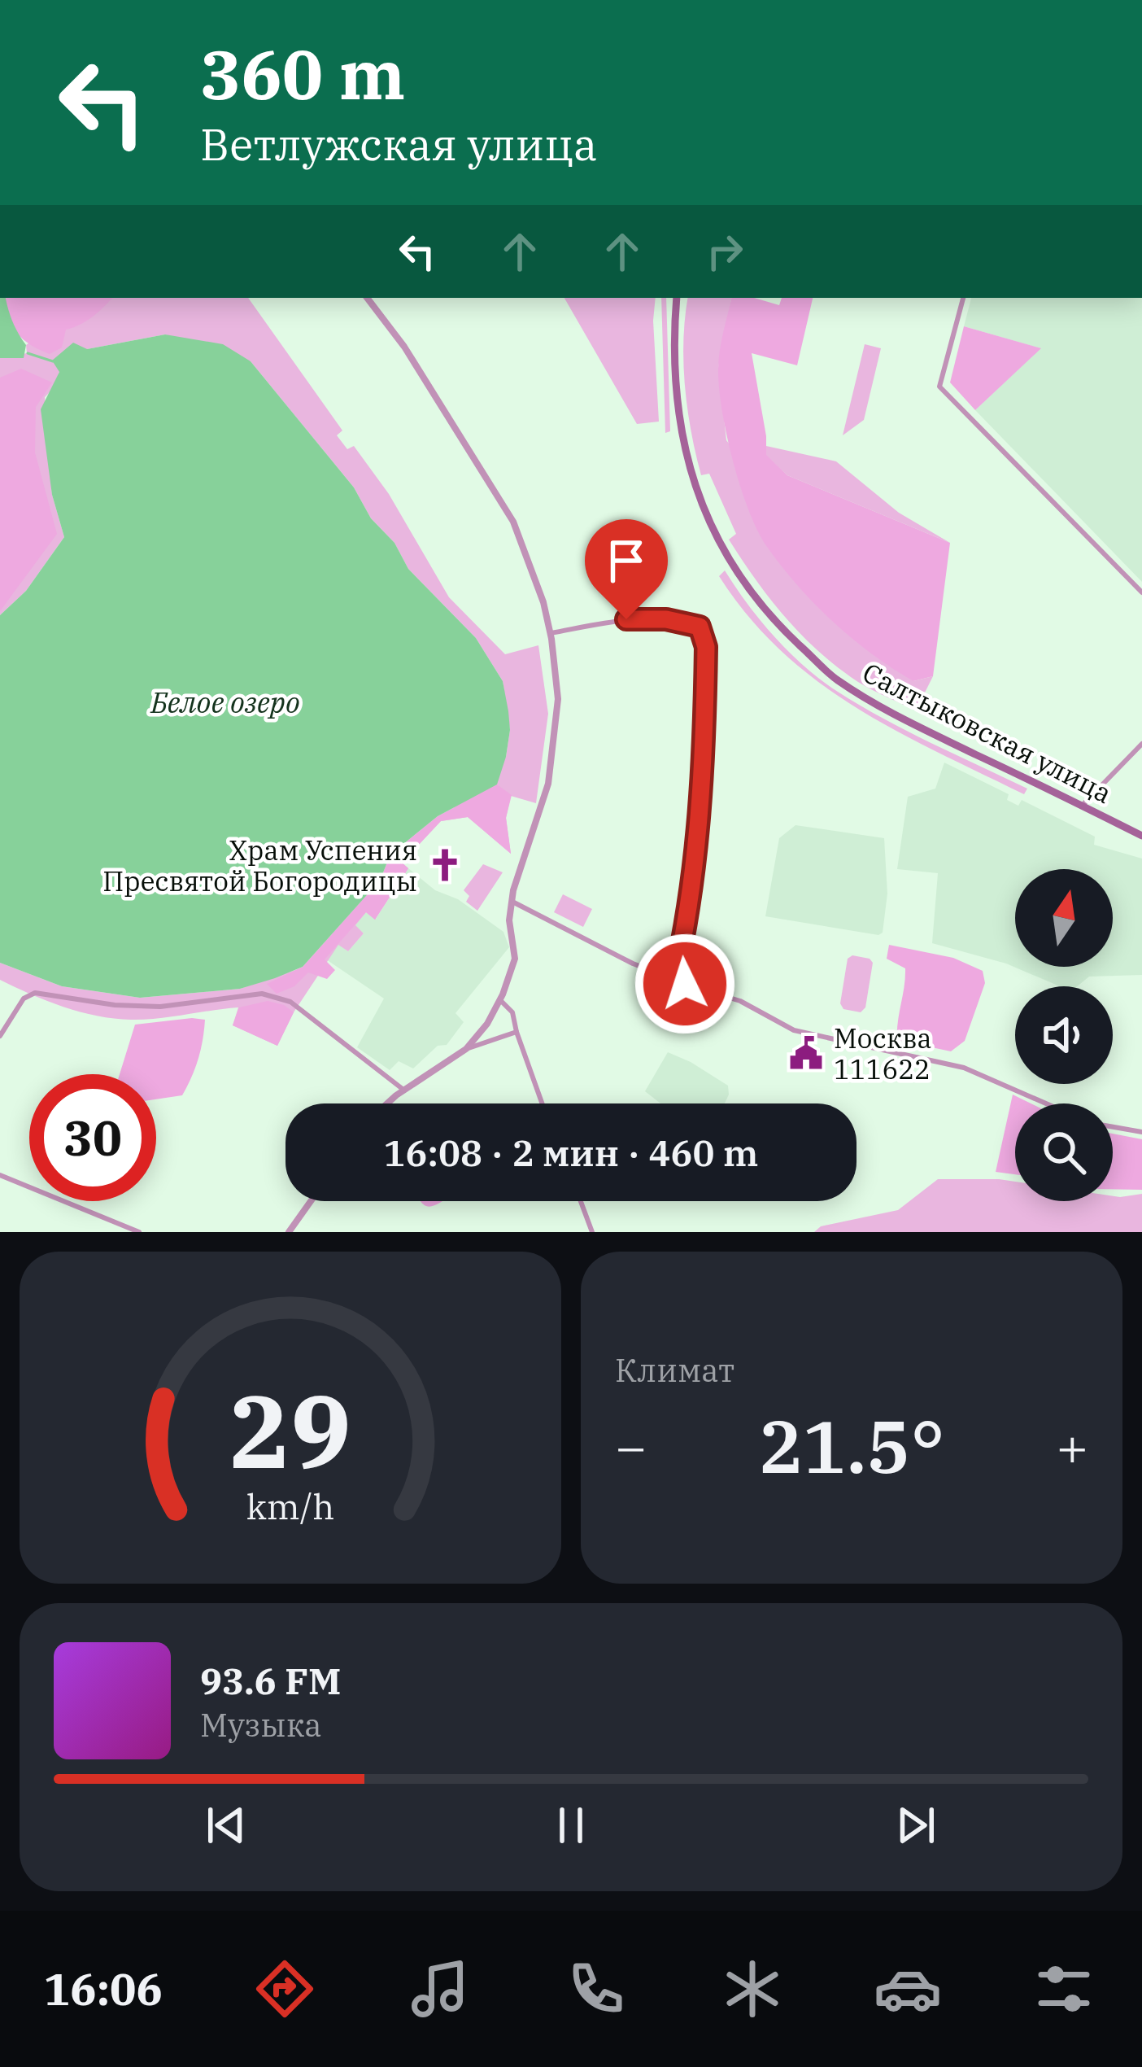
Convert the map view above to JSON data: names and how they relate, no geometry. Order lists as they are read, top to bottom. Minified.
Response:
{"streets":{"main road":["Салтыковская улица"]},"water":["Белое озеро"],"places":{"church":["Храм Успения Пресвятой Богородицы"],"public building":["Москва 111622"]},"north":"top","page":{"turn":["360 m","Ветлужская улица"],"limit":"30","trip":"16:08 · 2 мин · 460 m","tile":"Климат","heat":["−","21.5°","+"],"song":["93.6 FM","Музыка"],"tabs":"16:06","gauge":["29","km/h"]}}
